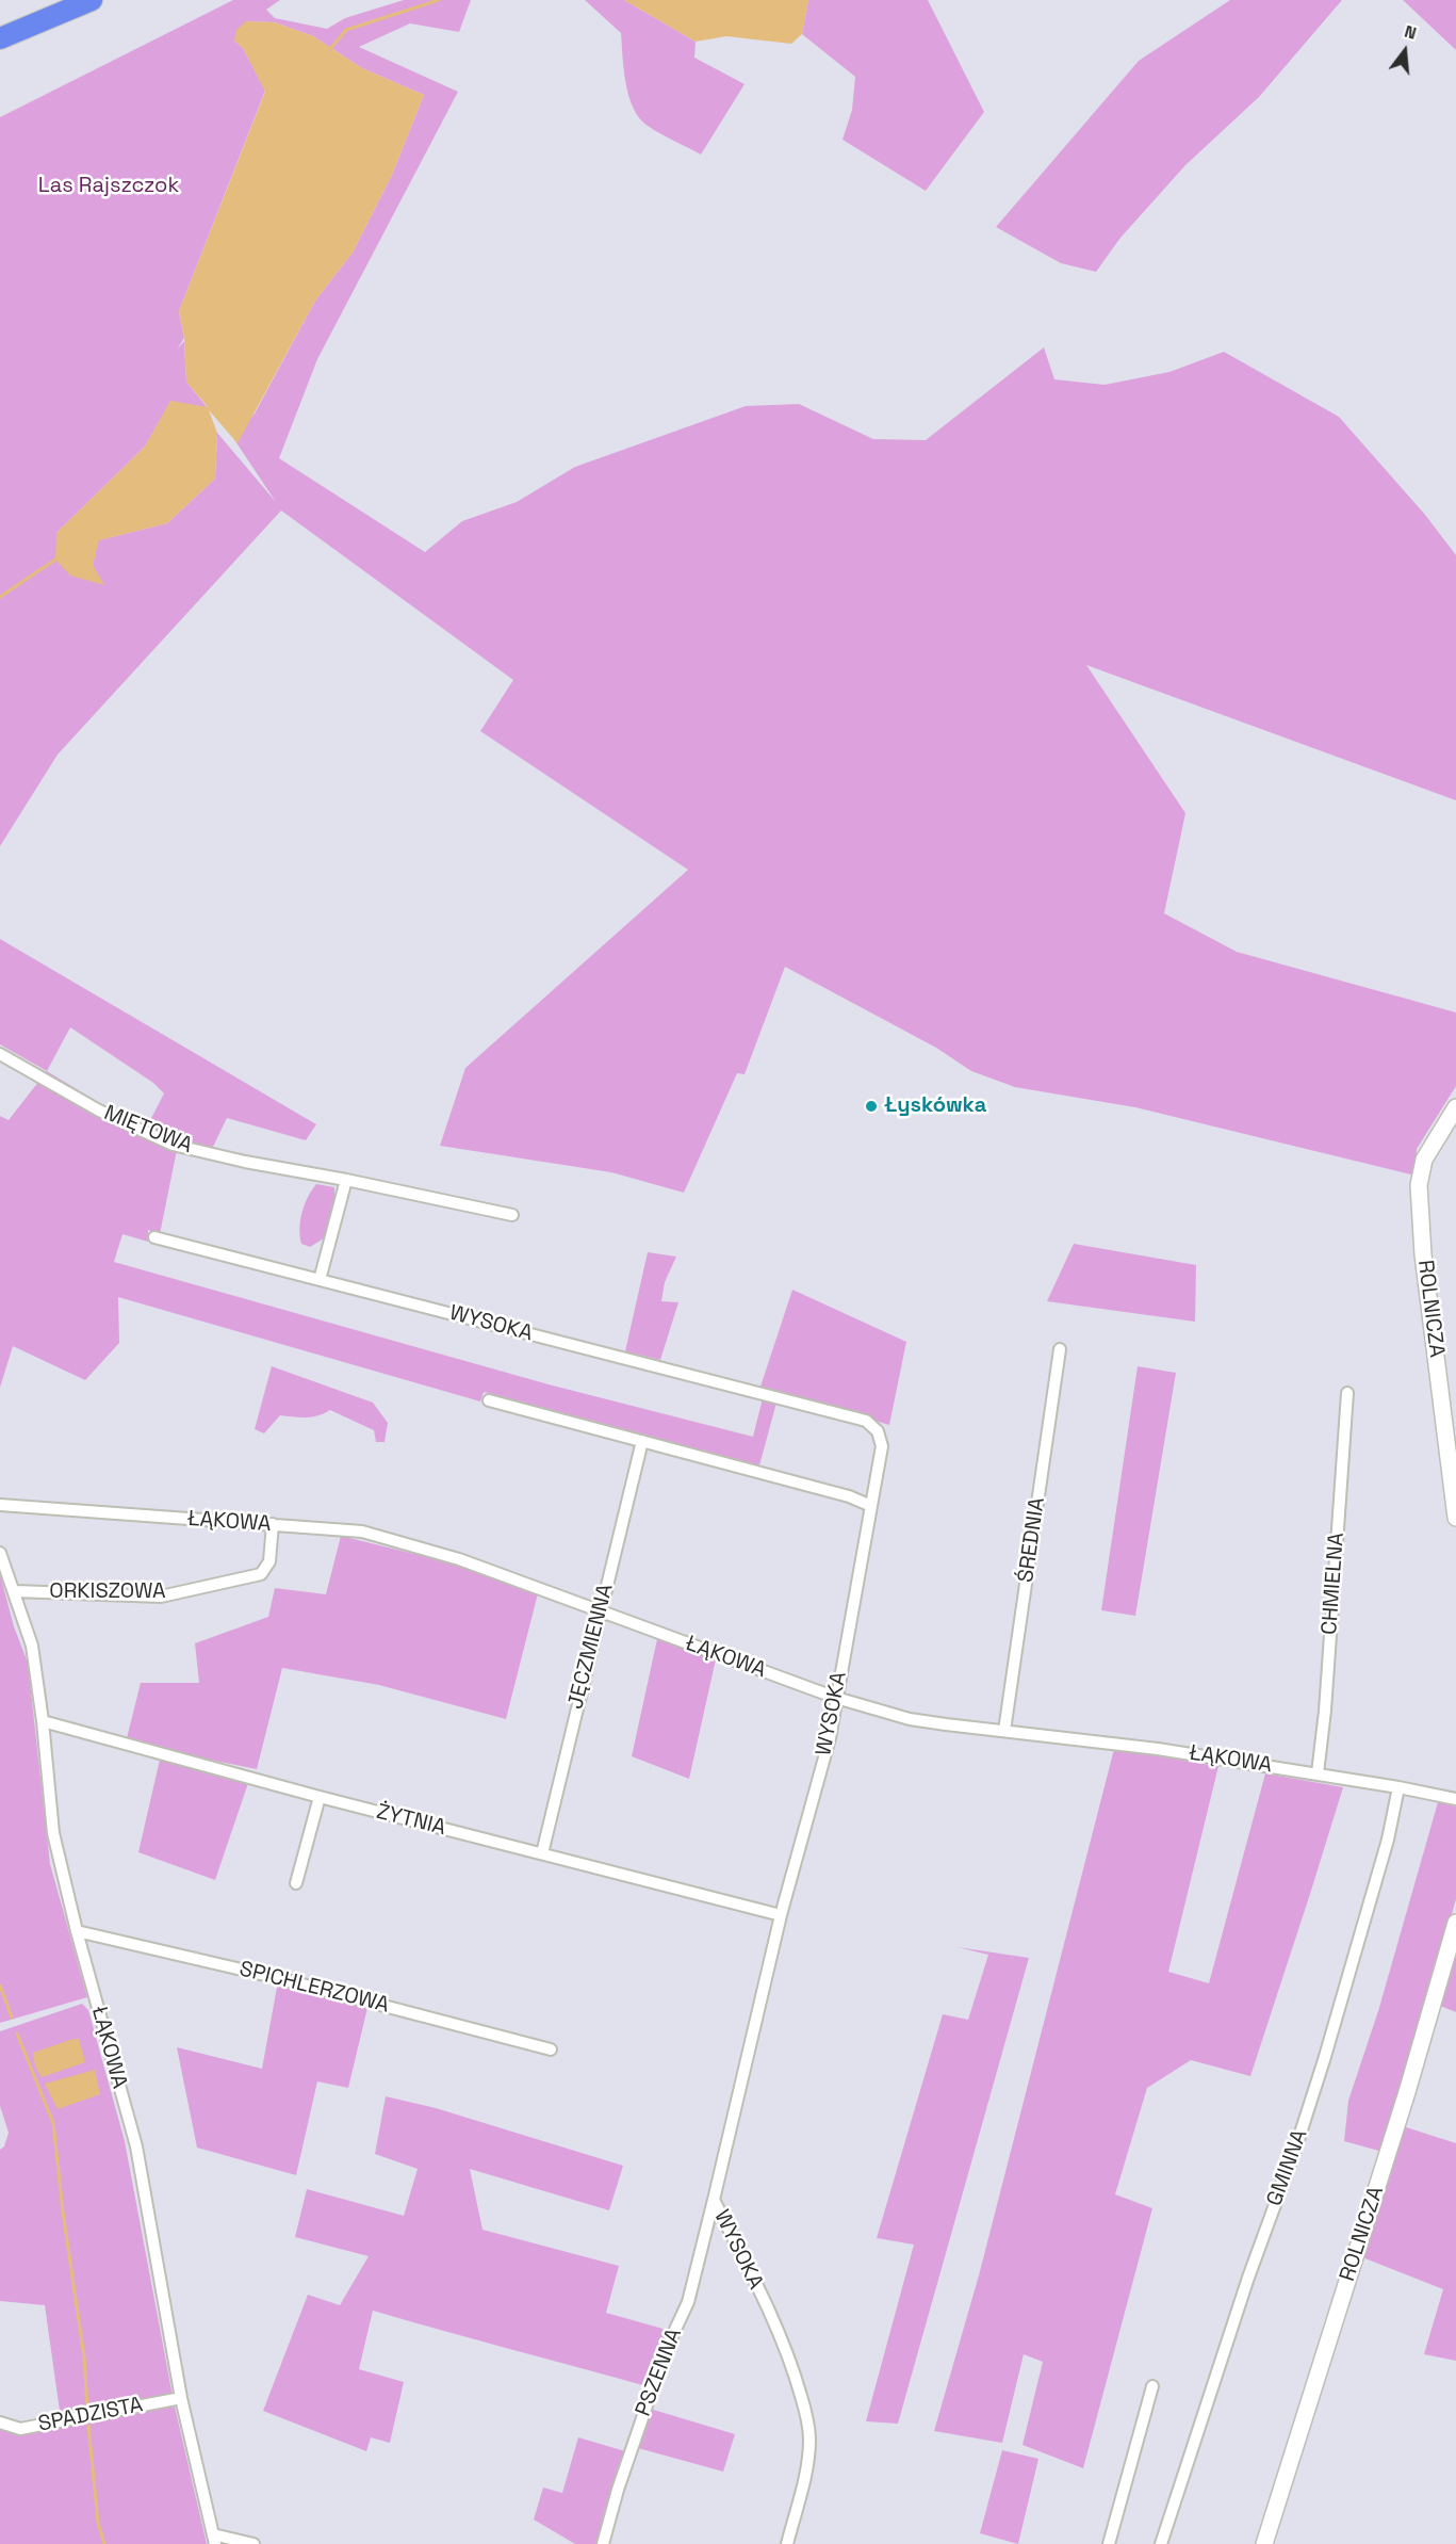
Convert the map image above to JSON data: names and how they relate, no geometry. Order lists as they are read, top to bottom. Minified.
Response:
{"streets":{"street":["MIĘTOWA","ROLNICZA","WYSOKA","ŁĄKOWA","ŚREDNIA","CHMIELNA","ORKISZOWA","JĘCZMIENNA","ŻYTNIA","SPICHLERZOWA","GMINNA","PSZENNA","SPADZISTA"]},"crossings":[["WYSOKA","ŁĄKOWA"],["WYSOKA","ŻYTNIA"],["WYSOKA","PSZENNA"],["ŁĄKOWA","ŚREDNIA"],["ŁĄKOWA","CHMIELNA"],["ŁĄKOWA","ORKISZOWA"],["ŁĄKOWA","JĘCZMIENNA"],["ŁĄKOWA","ŻYTNIA"],["ŁĄKOWA","SPICHLERZOWA"],["ŁĄKOWA","GMINNA"],["ŁĄKOWA","SPADZISTA"],["JĘCZMIENNA","ŻYTNIA"]],"parks":["Las Rajszczok"],"places":["Łyskówka"],"north":"top"}
